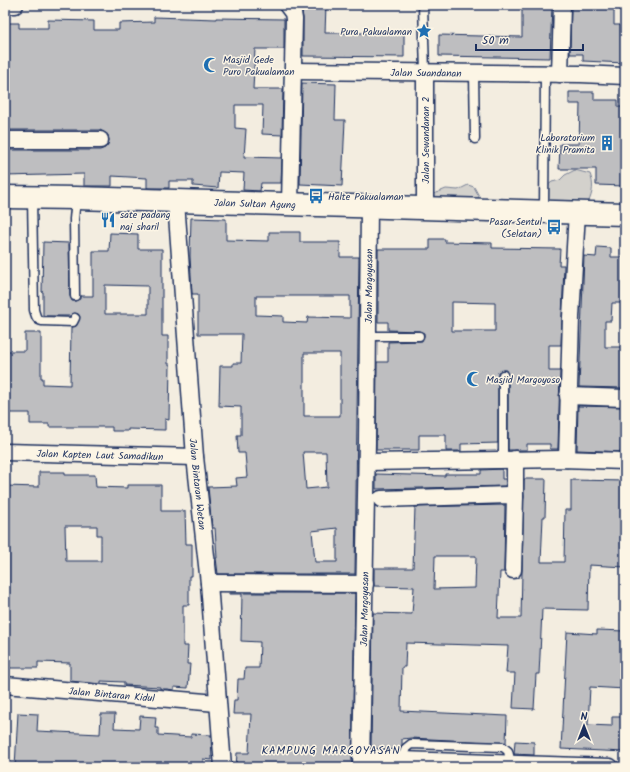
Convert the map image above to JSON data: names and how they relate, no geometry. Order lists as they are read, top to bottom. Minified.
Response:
{"streets":{"main road":["Jalan Sultan Agung"],"street":["Jalan Suandanan","Jalan Sewandanan 2","Jalan Margoyasan","Jalan Kapten Laut Samadikun","Jalan Bintaran Wetan","Jalan Bintaran Kidul"]},"crossings":[["Jalan Suandanan","Jalan Sewandanan 2"],["Jalan Sewandanan 2","Jalan Sultan Agung"],["Jalan Sultan Agung","Jalan Margoyasan"],["Jalan Sultan Agung","Jalan Bintaran Wetan"],["Jalan Kapten Laut Samadikun","Jalan Bintaran Wetan"],["Jalan Bintaran Wetan","Jalan Bintaran Kidul"]],"districts":["KAMPUNG MARGOYASAN"],"places":{"place":["Pura Pakualaman"],"mosque":["Masjid Gede Puro Pakualaman","Masjid Margoyoso"],"building":["Laboratorium Klinik Pramita"],"bus stop":["Halte Pakualaman","Pasar Sentul (Selatan)"],"restaurant":["sate padang naj sharil"]},"scale_bar":"50 m","north":"top"}
